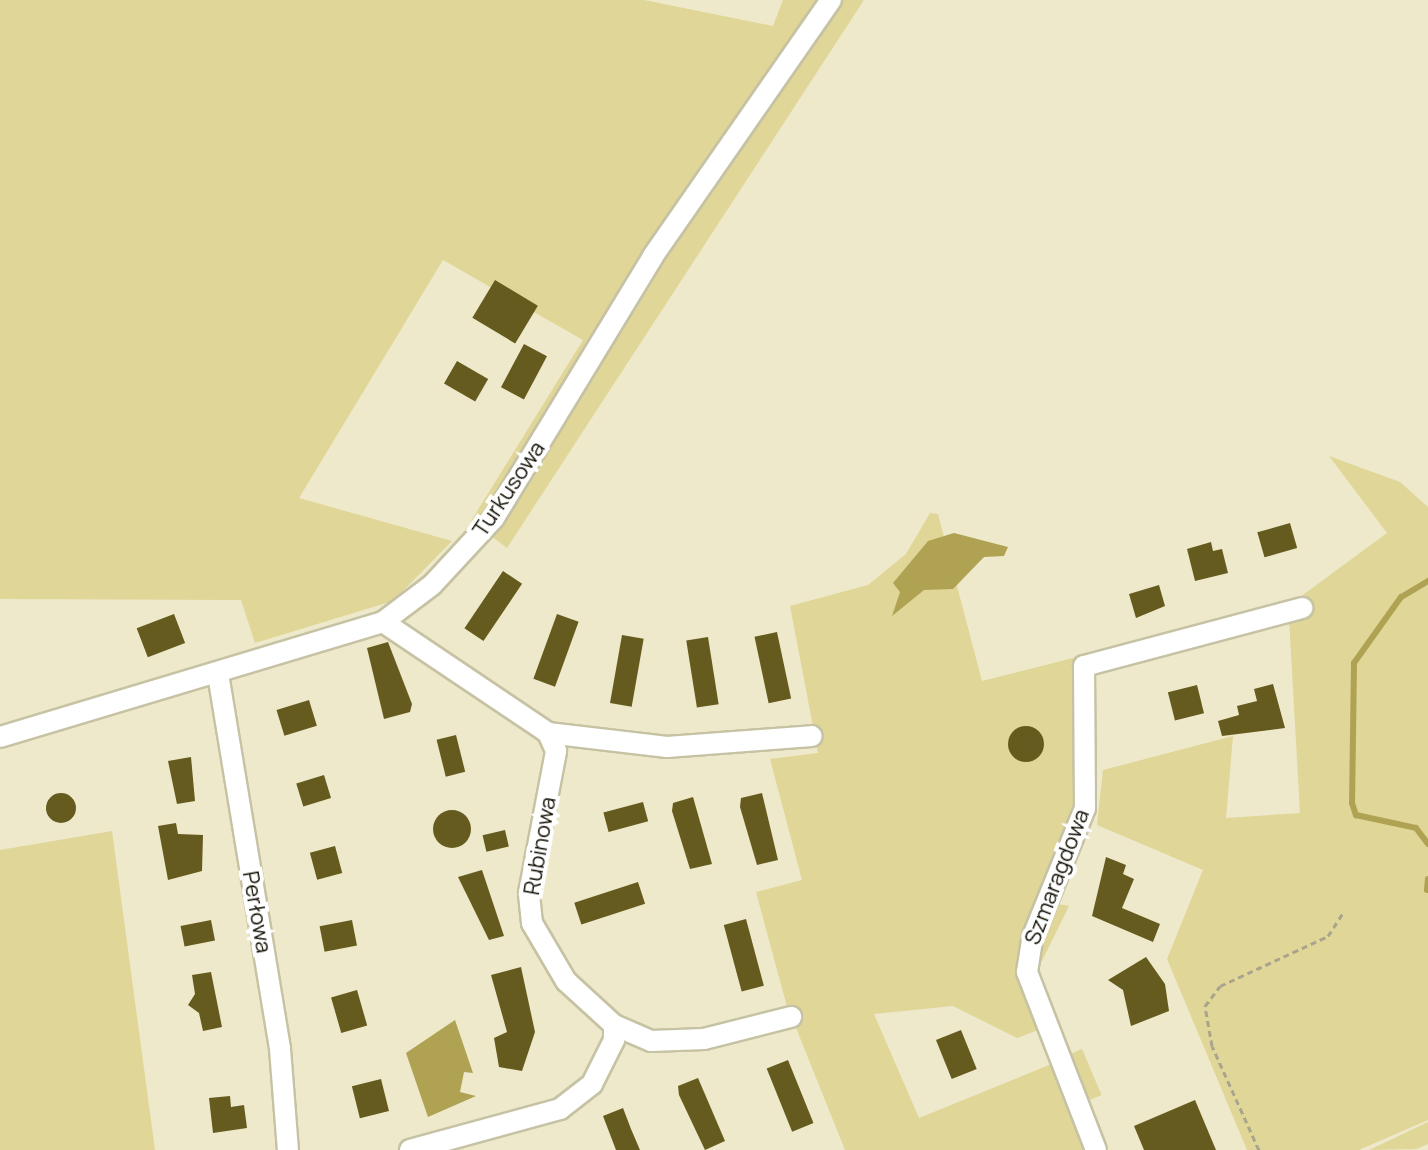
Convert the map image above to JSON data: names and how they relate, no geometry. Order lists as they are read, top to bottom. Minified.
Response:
{"streets":{"street":["Turkusowa","Rubinowa","Szmaragdowa","Perłowa"]},"crossings":[["Turkusowa","Perłowa"]]}
